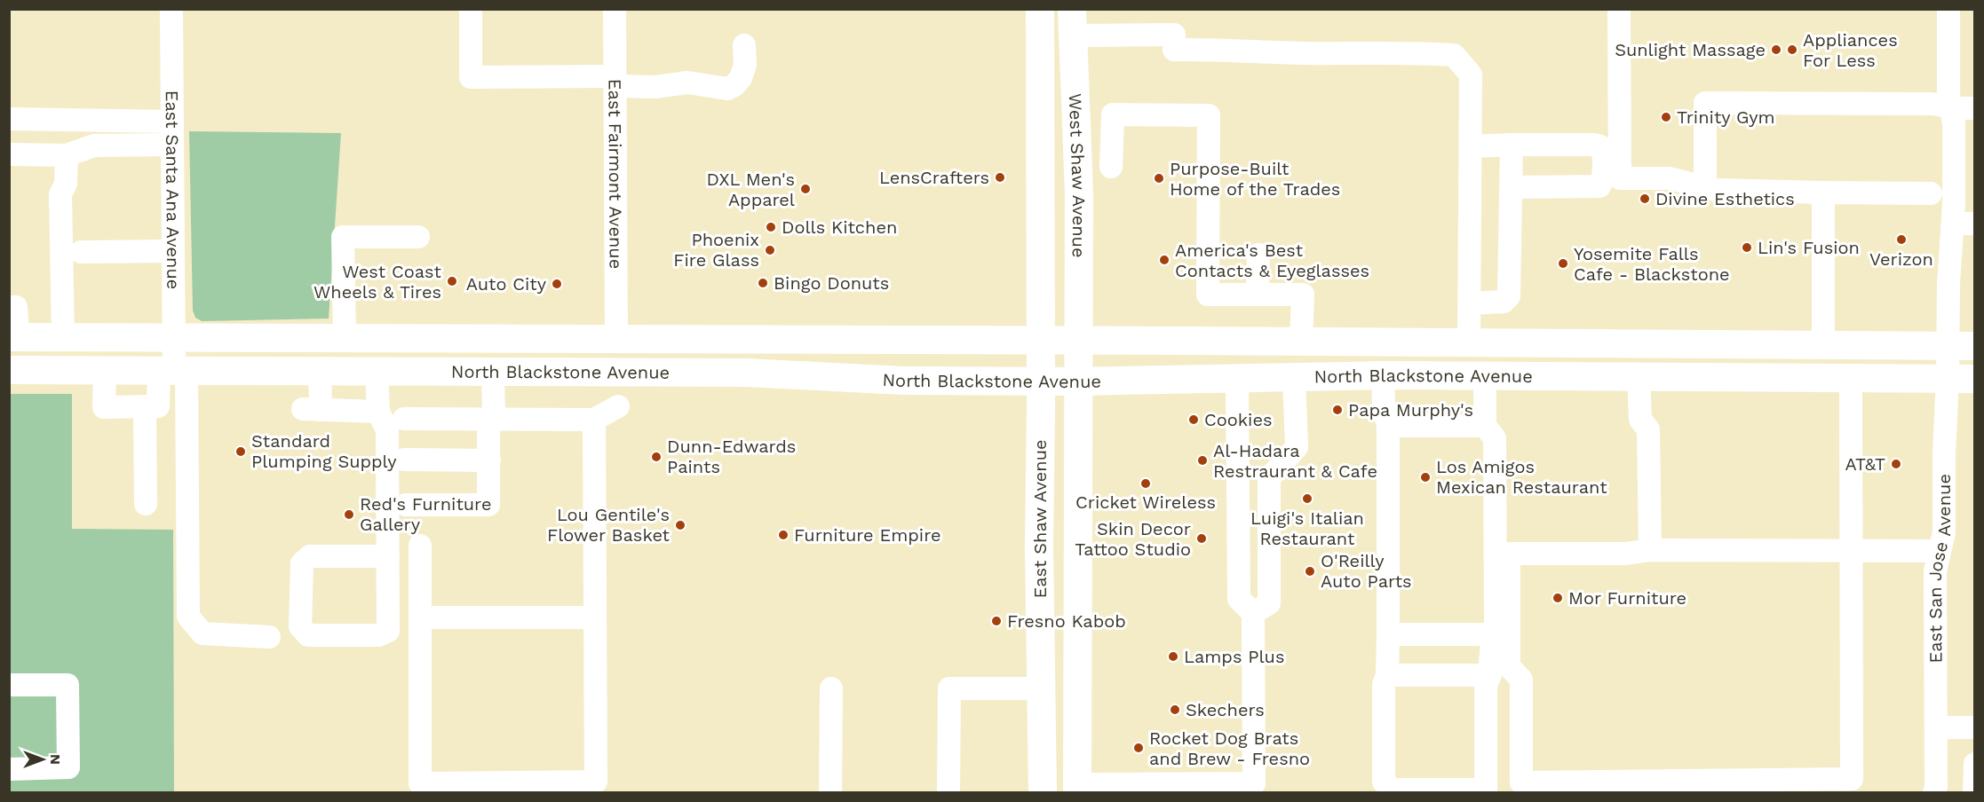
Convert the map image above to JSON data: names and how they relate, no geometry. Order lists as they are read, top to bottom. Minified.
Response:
{"streets":{"main road":["West Shaw Avenue","North Blackstone Avenue","East Shaw Avenue"],"street":["East Fairmont Avenue","East Santa Ana Avenue","East San Jose Avenue"]},"crossings":[["East Fairmont Avenue","North Blackstone Avenue"],["West Shaw Avenue","North Blackstone Avenue"],["West Shaw Avenue","East Shaw Avenue"],["East Santa Ana Avenue","North Blackstone Avenue"],["North Blackstone Avenue","East Shaw Avenue"],["North Blackstone Avenue","East San Jose Avenue"]],"places":["Sunlight Massage","Appliances For Less","Trinity Gym","LensCrafters","Purpose-Built Home of the Trades","DXL Men's Apparel","Divine Esthetics","Dolls Kitchen","Verizon","Lin's Fusion","Phoenix Fire Glass","America's Best Contacts & Eyeglasses","Yosemite Falls Cafe - Blackstone","West Coast Wheels & Tires","Bingo Donuts","Auto City","Papa Murphy's","Cookies","Standard Plumping Supply","Dunn-Edwards Paints","Al-Hadara Restraurant & Cafe","AT&T","Los Amigos Mexican Restaurant","Cricket Wireless","Luigi's Italian Restaurant","Red's Furniture Gallery","Lou Gentile's Flower Basket","Furniture Empire","Skin Decor Tattoo Studio","O'Reilly Auto Parts","Mor Furniture","Fresno Kabob","Lamps Plus","Skechers","Rocket Dog Brats and Brew - Fresno"],"north":"right"}
